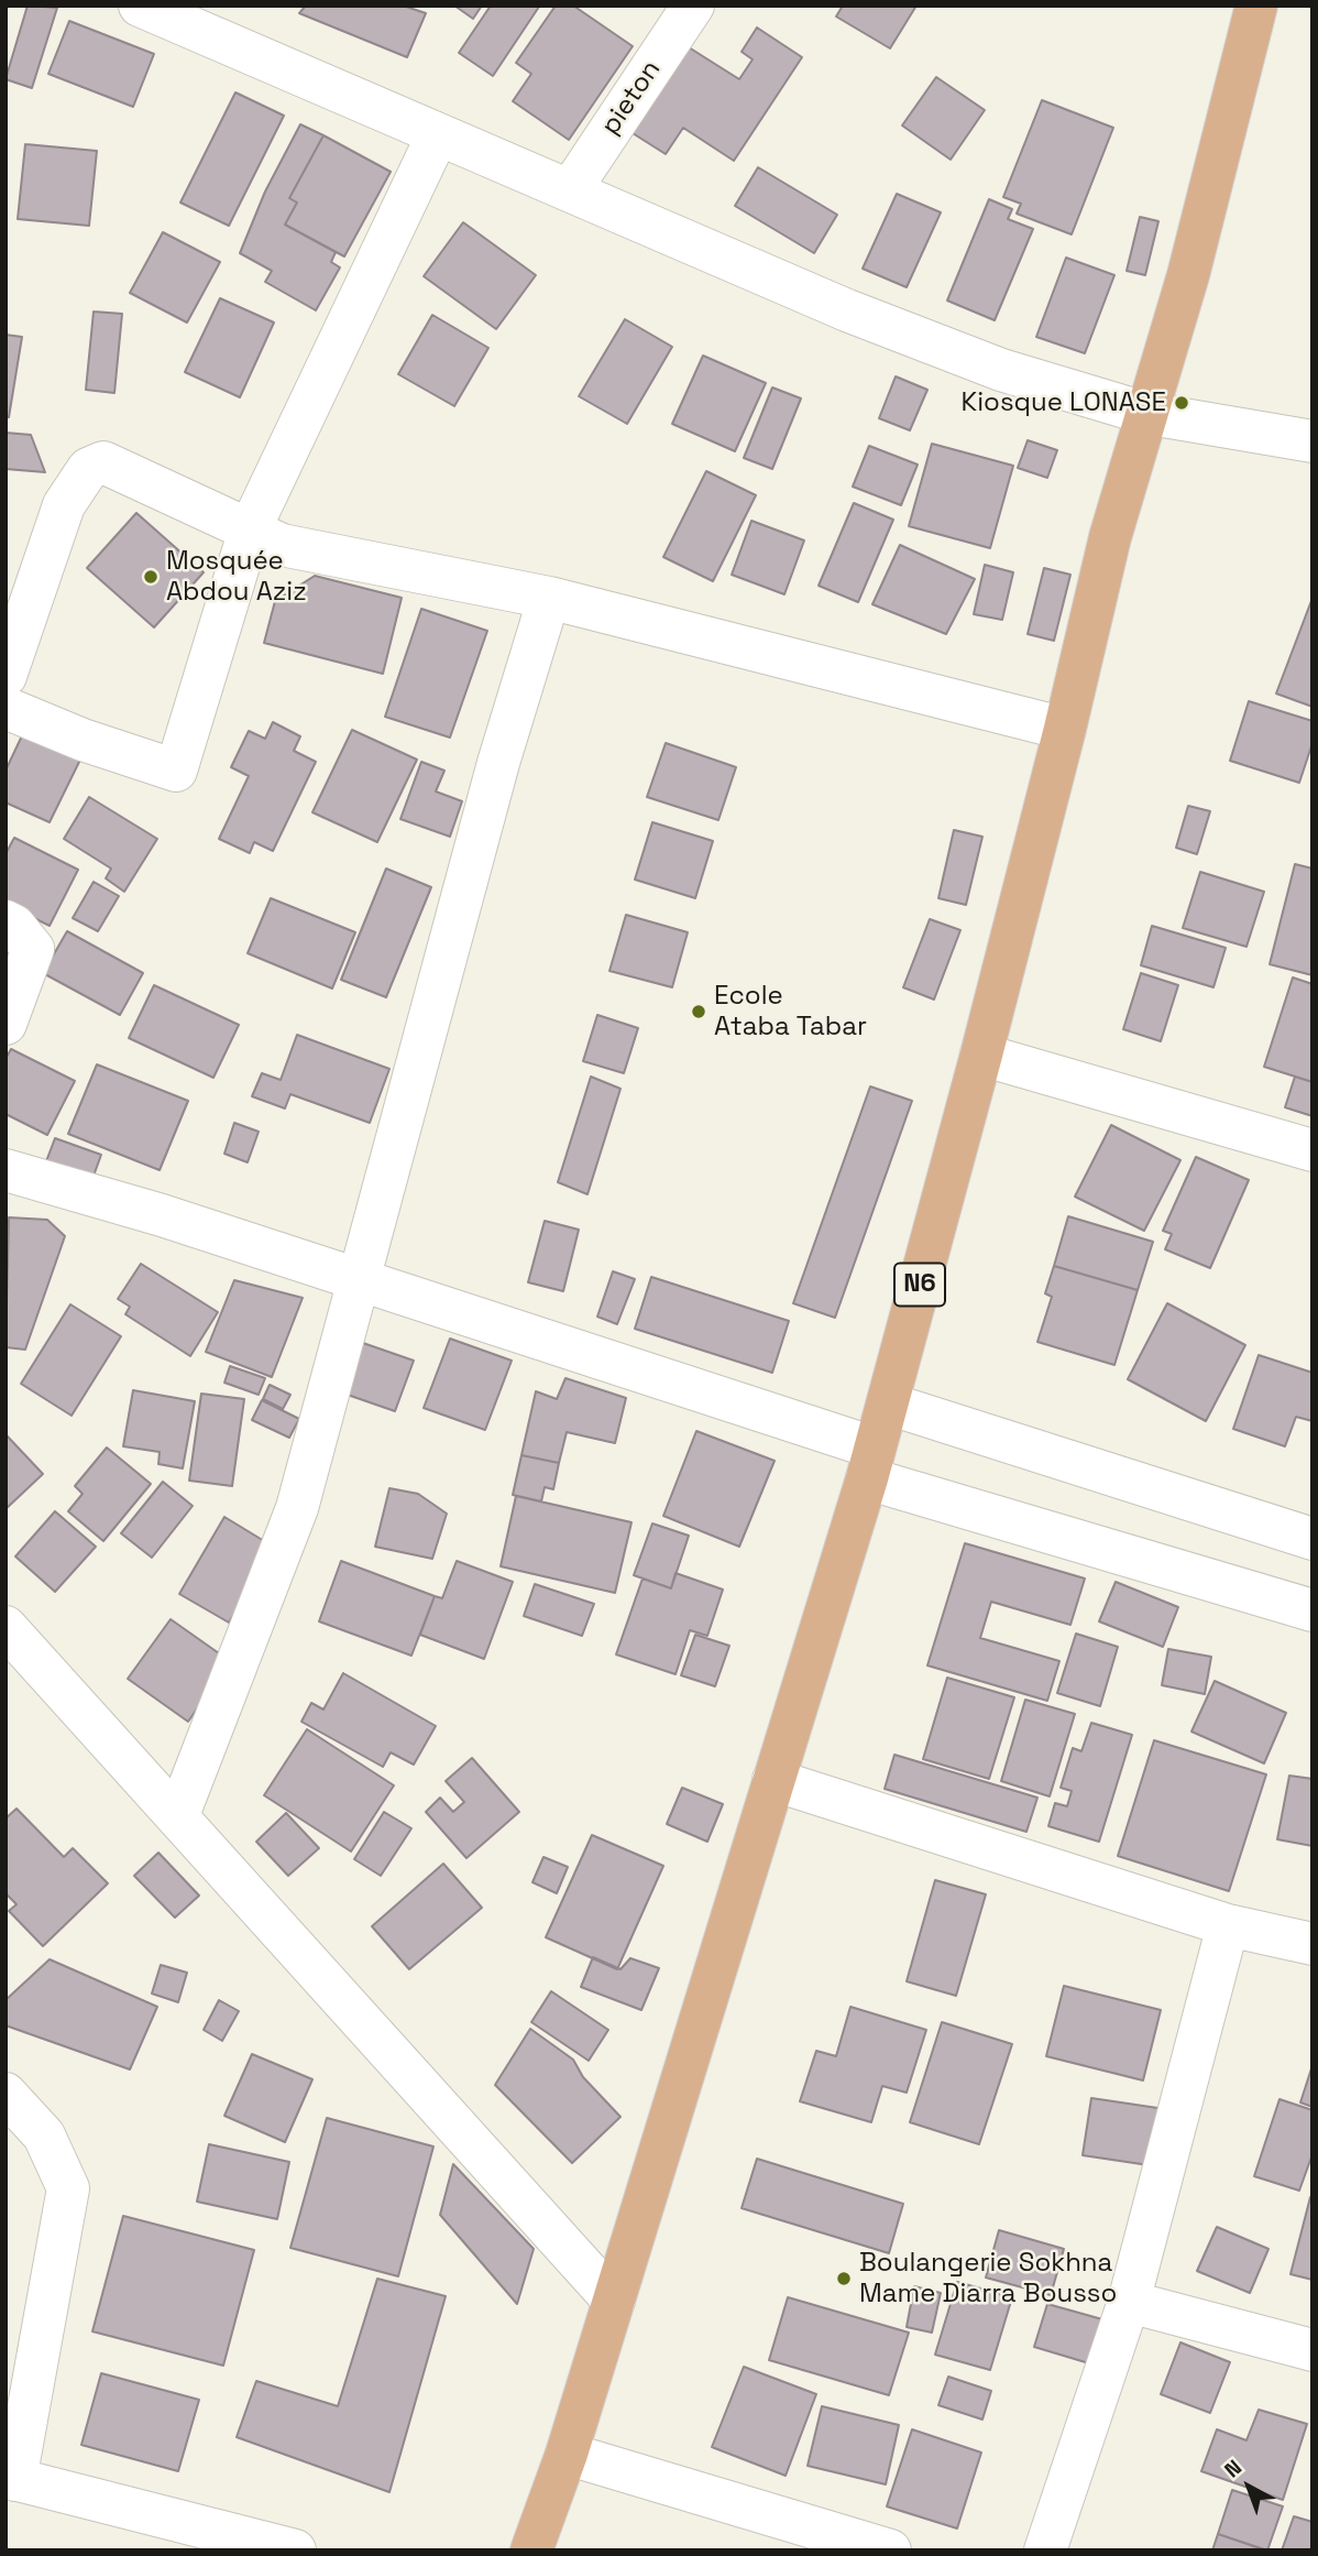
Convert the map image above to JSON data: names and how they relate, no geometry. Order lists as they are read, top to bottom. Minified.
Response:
{"streets":{"main road":["N6"],"street":["pieton"]},"places":["Kiosque LONASE","Mosquée Abdou Aziz","Ecole Ataba Tabar","Boulangerie Sokhna Mame Diarra Bousso"],"north":"top left"}
